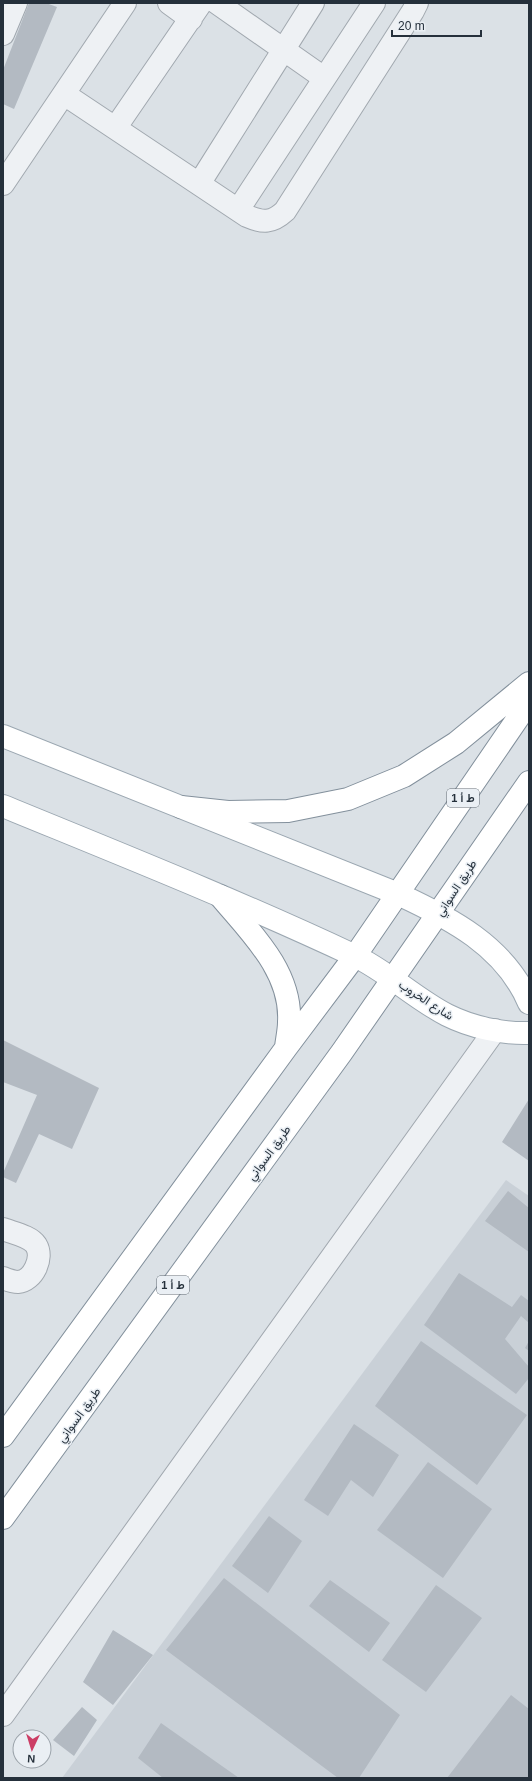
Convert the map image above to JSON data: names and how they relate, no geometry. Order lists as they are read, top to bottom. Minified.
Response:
{"streets":{"main road":["ط أ 1","طريق السواني","شارع الخروب"]},"crossings":[["ط أ 1","شارع الخروب"],["طريق السواني","شارع الخروب"]],"scale_bar":"20 m","north":"bottom"}
